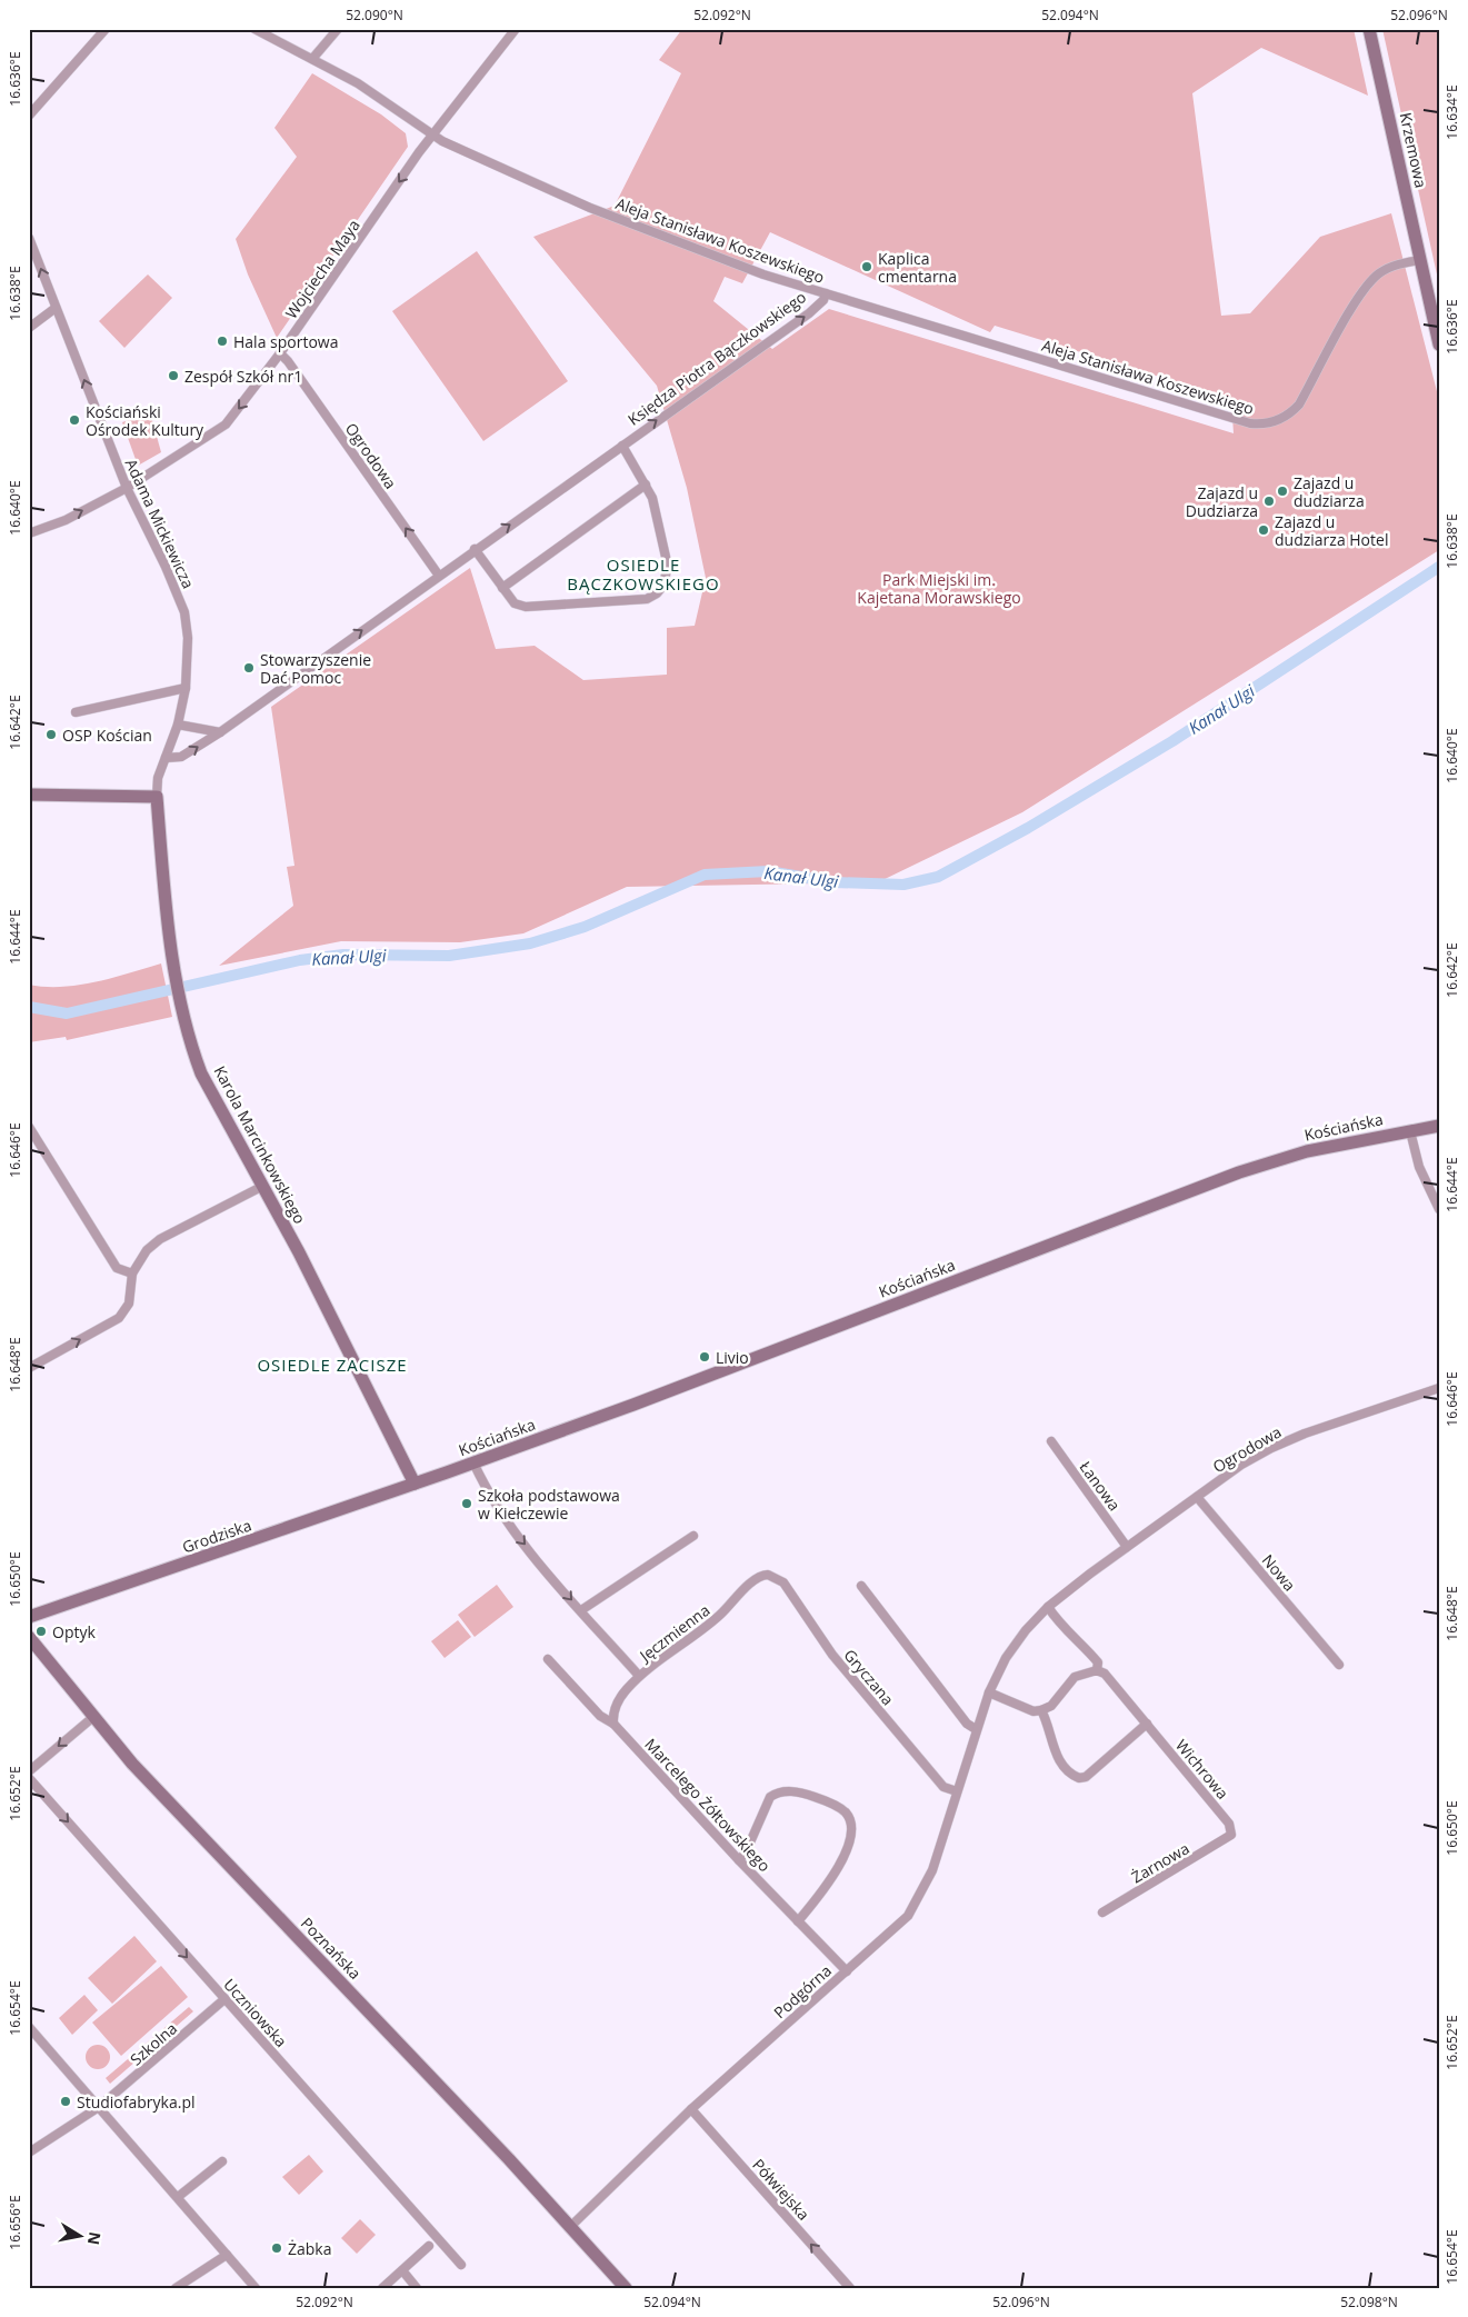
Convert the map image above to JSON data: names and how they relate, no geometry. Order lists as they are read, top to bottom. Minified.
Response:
{"streets":{"main road":["Krzemowa","Kościańska","Karola Marcinkowskiego","Grodziska","Poznańska"],"street":["Aleja Stanisława Koszewskiego","Wojciecha Maya","Księdza Piotra Bączkowskiego","Ogrodowa","Adama Mickiewicza","Łanowa","Nowa","Jęczmienna","Gryczana","Wichrowa","Marcelego Żółtowskiego","Żarnowa","Podgórna","Uczniowska","Szkolna","Półwiejska"]},"crossings":[["Krzemowa","Aleja Stanisława Koszewskiego"],["Aleja Stanisława Koszewskiego","Wojciecha Maya"],["Aleja Stanisława Koszewskiego","Księdza Piotra Bączkowskiego"],["Wojciecha Maya","Ogrodowa"],["Wojciecha Maya","Adama Mickiewicza"],["Księdza Piotra Bączkowskiego","Ogrodowa"],["Księdza Piotra Bączkowskiego","Adama Mickiewicza"],["Ogrodowa","Łanowa"],["Ogrodowa","Nowa"],["Ogrodowa","Podgórna"],["Adama Mickiewicza","Karola Marcinkowskiego"],["Kościańska","Karola Marcinkowskiego"],["Kościańska","Grodziska"],["Karola Marcinkowskiego","Grodziska"],["Jęczmienna","Gryczana"],["Jęczmienna","Marcelego Żółtowskiego"],["Gryczana","Podgórna"],["Wichrowa","Żarnowa"],["Marcelego Żółtowskiego","Podgórna"],["Poznańska","Podgórna"],["Podgórna","Półwiejska"],["Uczniowska","Szkolna"]],"one_way":["Księdza Piotra Bączkowskiego","Ogrodowa","Adama Mickiewicza","Uczniowska","Półwiejska"],"districts":["OSIEDLE BĄCZKOWSKIEGO","OSIEDLE ZACISZE"],"water":["Kanał Ulgi"],"parks":["Park Miejski im. Kajetana Morawskiego"],"places":["Kaplica cmentarna","Hala sportowa","Zespół Szkół nr1","Kościański Ośrodek Kultury","Zajazd u dudziarza","Zajazd u Dudziarza","Zajazd u dudziarza Hotel","Stowarzyszenie Dać Pomoc","OSP Kościan","Livio","Szkoła podstawowa w Kiełczewie","Optyk","Studiofabryka.pl","Żabka"],"north":"right","coordinates":["52.090°N","52.092°N","52.094°N","52.096°N","16.636°E","16.634°E","16.638°E","16.640°E","16.642°E","16.644°E","16.646°E","16.648°E","16.650°E","16.652°E","16.654°E","16.656°E","52.098°N"]}
